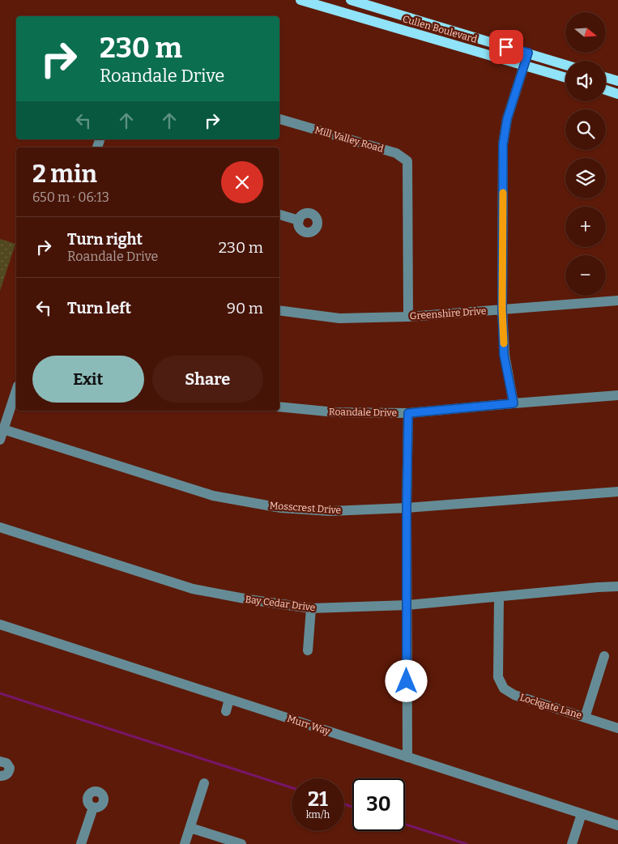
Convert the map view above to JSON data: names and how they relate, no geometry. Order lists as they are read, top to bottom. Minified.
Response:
{"streets":{"main road":["Cullen Boulevard"],"street":["Mill Valley Road","Greenshire Drive","Roandale Drive","Mosscrest Drive","Bay Cedar Drive","Lockgate Lane","Murr Way"]},"crossings":[["Mill Valley Road","Greenshire Drive"],["Bay Cedar Drive","Lockgate Lane"]],"north":"right","page":{"map_buttons":["+","−"],"turn":["230 m","Roandale Drive"],"heading":["2 min","650 m · 06:13"],"list":[{"name":"Turn right","note":"Roandale Drive","value":"230 m"},{"name":"Turn left","value":"90 m"}],"buttons":["Exit","Share"],"speed":"21 km/h","limit":"30"}}
